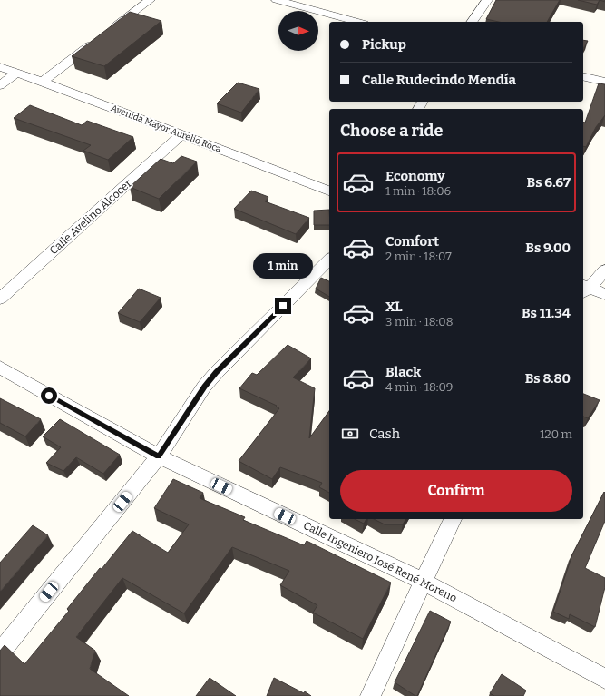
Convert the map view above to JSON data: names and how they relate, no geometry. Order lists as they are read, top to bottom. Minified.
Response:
{"streets":{"street":["Avenida Mayor Aurelio Roca","Calle Avelino Alcocer","Calle Ingeniero José René Moreno"]},"crossings":[["Avenida Mayor Aurelio Roca","Calle Avelino Alcocer"]],"north":"right","page":{"banner":["Pickup","Calle Rudecindo Mendía"],"heading":"Choose a ride","list":[{"name":"Economy","note":"1 min · 18:06","value":"Bs 6.67"},{"name":"Comfort","note":"2 min · 18:07","value":"Bs 9.00"},{"name":"XL","note":"3 min · 18:08","value":"Bs 11.34"},{"name":"Black","note":"4 min · 18:09","value":"Bs 8.80"}],"bubble":"1 min","pay":["Cash","120 m"],"buttons":"Confirm"}}
